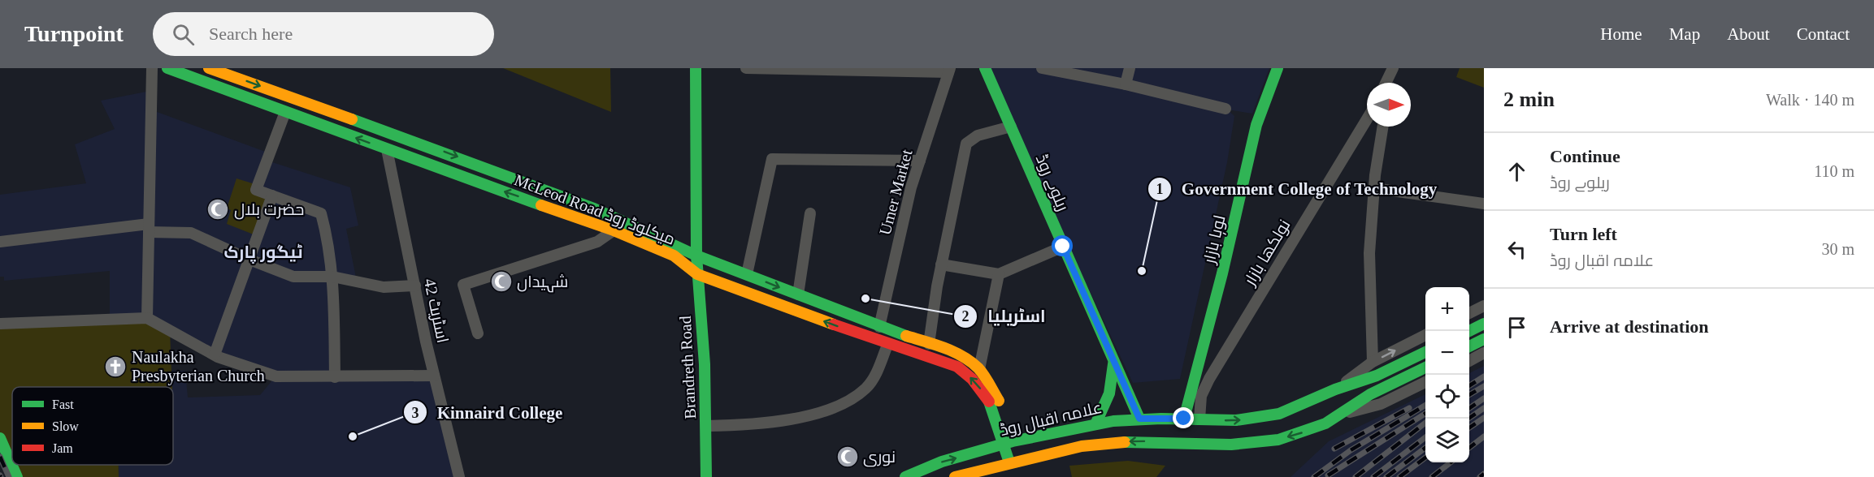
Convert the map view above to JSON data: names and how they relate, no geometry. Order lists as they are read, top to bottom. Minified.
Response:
{"streets":{"main road":["ریلوے روڈ","McLeod Road میکلوڈ روڈ","لوہا بازار","Brandreth Road","علامہ اقبال روڈ"],"street":["Umer Market","نولکھا بازار","اسٹریٹ 42"]},"crossings":[["ریلوے روڈ","علامہ اقبال روڈ"],["Umer Market","McLeod Road میکلوڈ روڈ"],["McLeod Road میکلوڈ روڈ","اسٹریٹ 42"],["McLeod Road میکلوڈ روڈ","Brandreth Road"],["McLeod Road میکلوڈ روڈ","علامہ اقبال روڈ"],["لوہا بازار","علامہ اقبال روڈ"],["نولکھا بازار","علامہ اقبال روڈ"]],"districts":["ٹیگور پارک"],"places":{"mosque":["حضرت بلال","شہیداں","نوری"],"other":["Government College of Technology","اسٹریلیا","Kinnaird College"],"church":["Naulakha Presbyterian Church"]},"legend":["Fast","Slow","Jam"],"north":"right","page":{"header":"Turnpoint","search":"Search here","nav":["Home","Map","About","Contact"],"heading":["2 min","Walk · 140 m"],"list":[["Continue","ریلوے روڈ","110 m"],["Turn left","علامہ اقبال روڈ","30 m"],"Arrive at destination"],"map_buttons":["+","−"]}}
